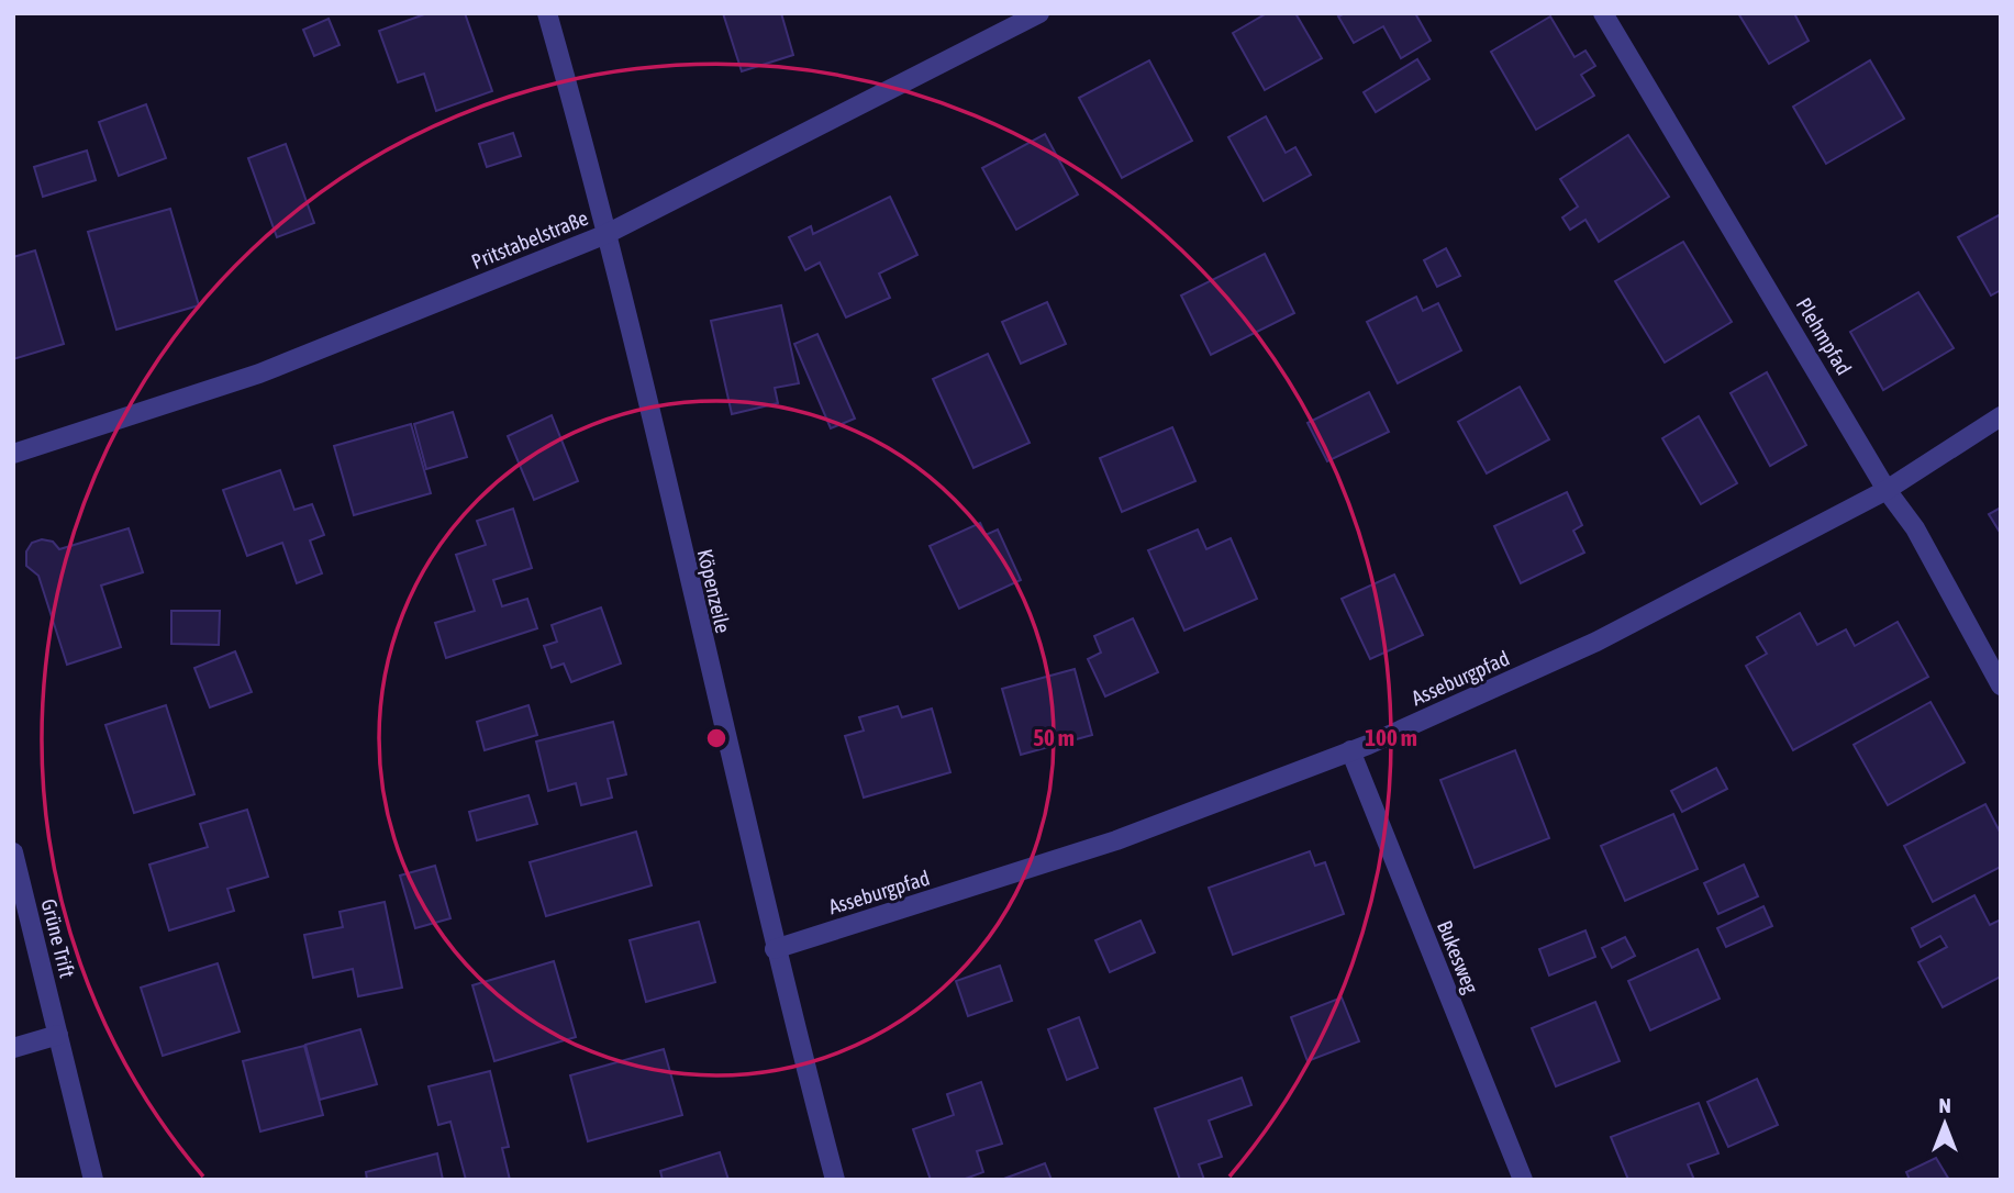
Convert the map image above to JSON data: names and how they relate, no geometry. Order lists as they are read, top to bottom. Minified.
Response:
{"streets":{"street":["Pritstabelstraße","Plehmpfad","Köpenzeile","Asseburgpfad","Grüne Trift","Bukesweg"]},"crossings":[["Pritstabelstraße","Köpenzeile"],["Plehmpfad","Asseburgpfad"],["Köpenzeile","Asseburgpfad"],["Asseburgpfad","Bukesweg"]],"north":"top","rings":["50 m","100 m"]}
